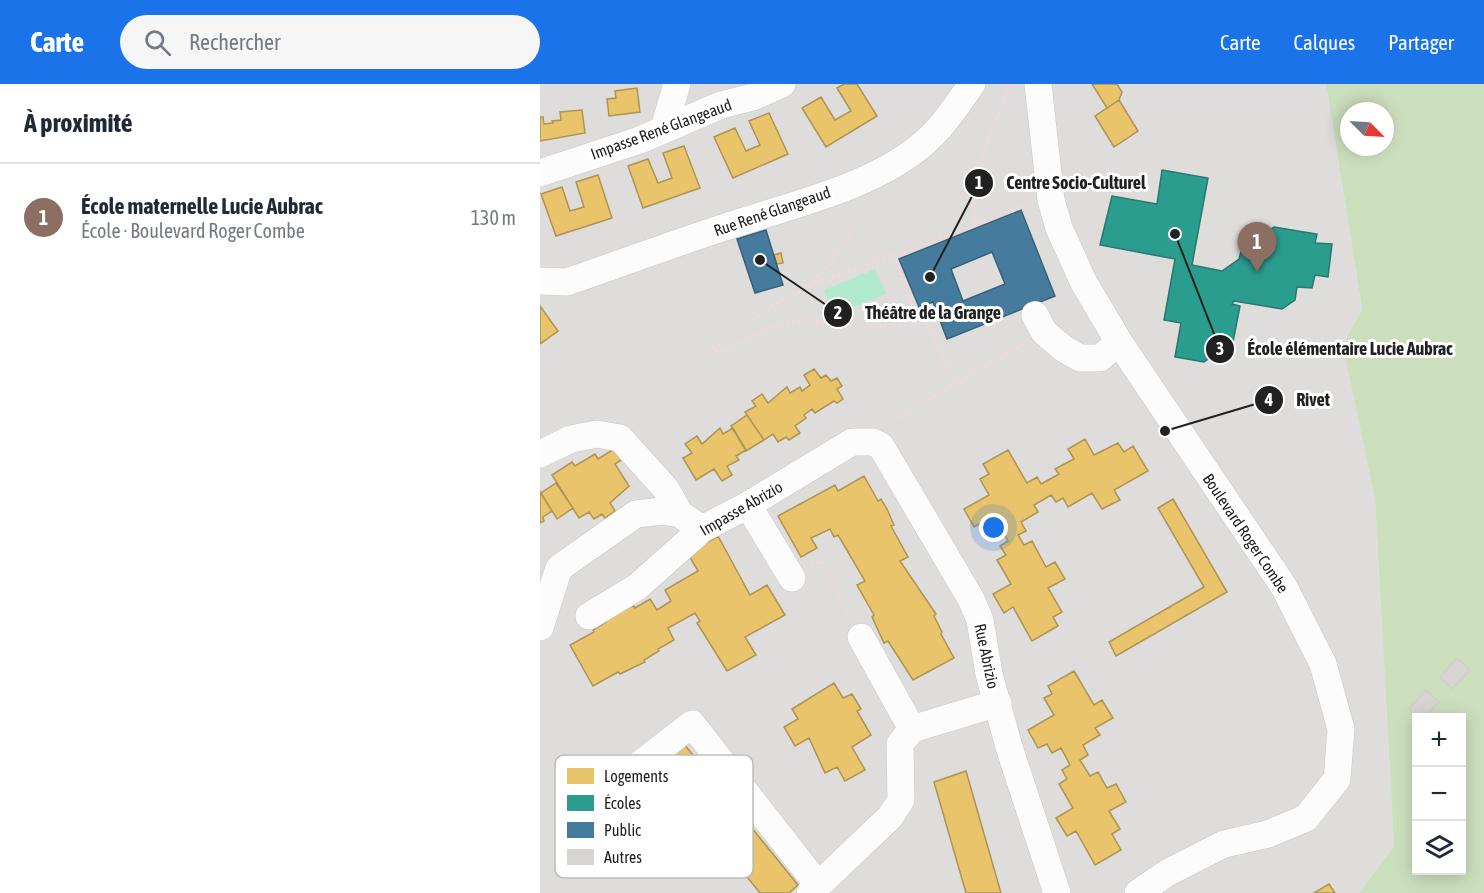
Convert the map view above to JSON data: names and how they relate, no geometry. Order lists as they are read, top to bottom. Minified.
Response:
{"streets":{"street":["Impasse René Glangeaud","Rue René Glangeaud","Impasse Abrizio","Boulevard Roger Combe","Rue Abrizio"]},"crossings":[["Impasse Abrizio","Rue Abrizio"]],"places":["École élémentaire Lucie Aubrac","Théâtre de la Grange","Centre Socio-Culturel","Rivet"],"legend":["Logements","Écoles","Public","Autres"],"north":"bottom right","page":{"header":"Carte","search":"Rechercher","nav":["Carte","Calques","Partager"],"heading":"À proximité","list":[{"mark":"1","name":"École maternelle Lucie Aubrac","note":"École · Boulevard Roger Combe","value":"130 m"}],"pins":"1","map_buttons":["+","−"]}}
